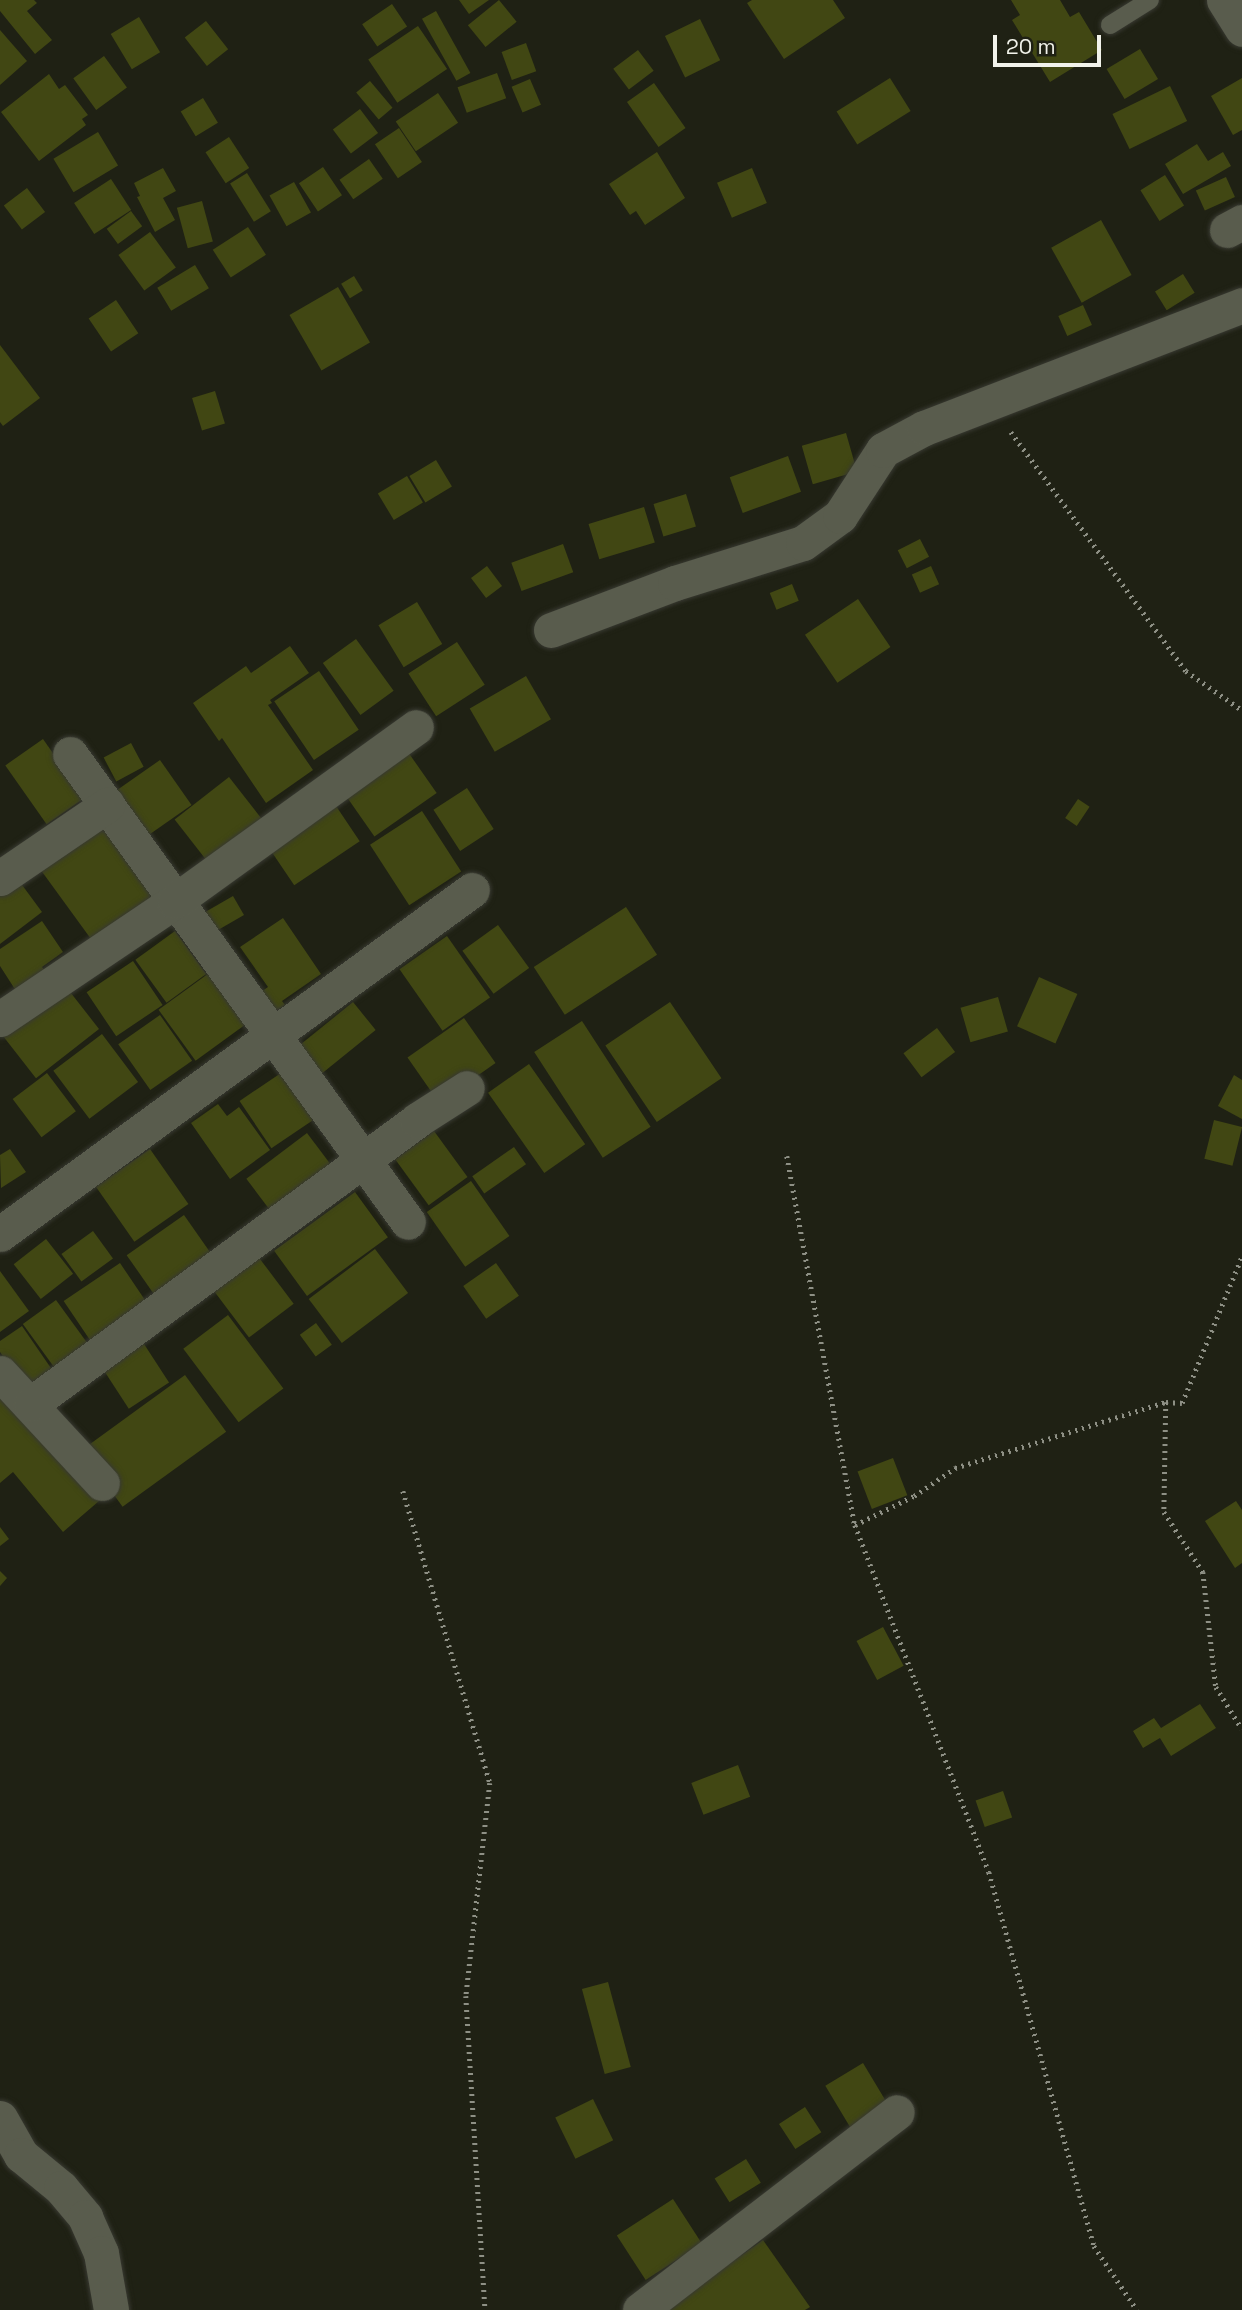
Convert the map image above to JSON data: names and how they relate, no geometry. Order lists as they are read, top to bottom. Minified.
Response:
{"scale_bar":"20 m"}
